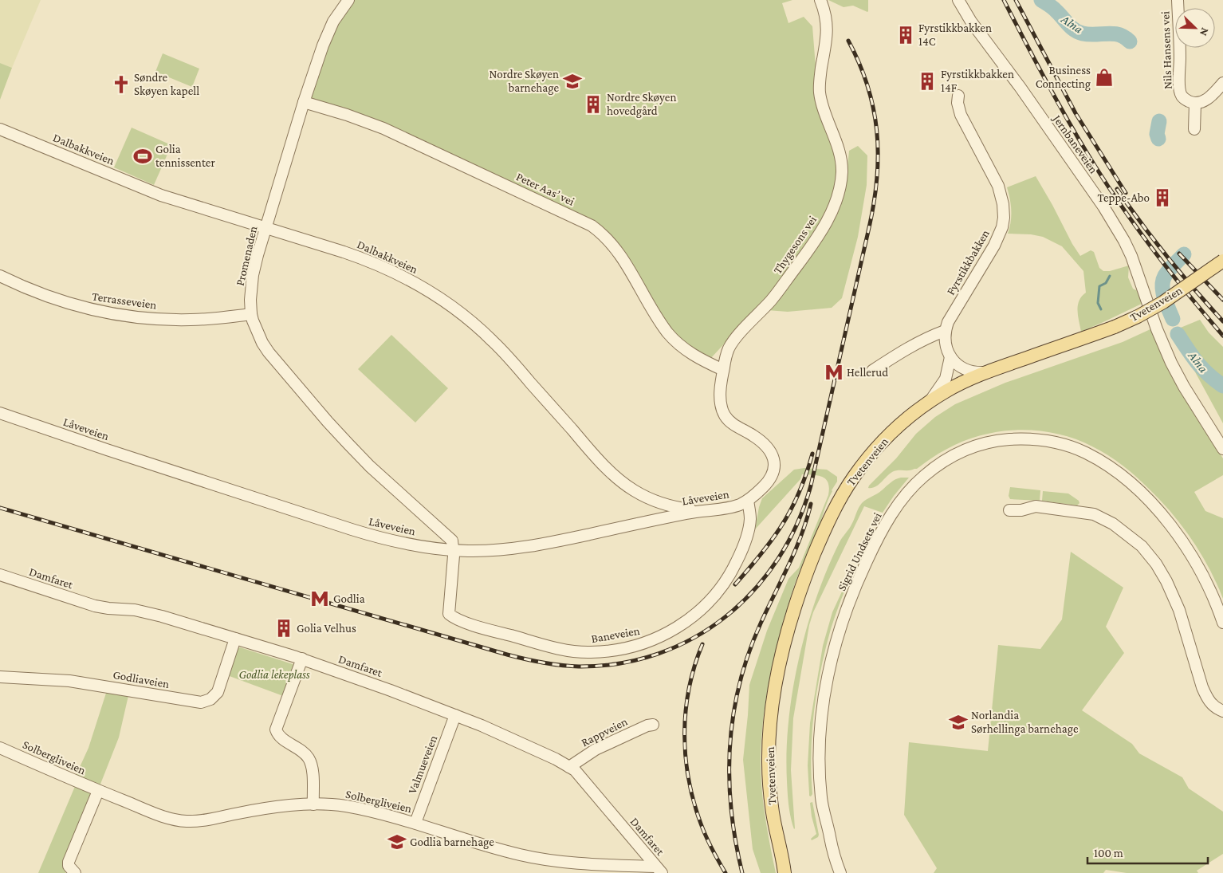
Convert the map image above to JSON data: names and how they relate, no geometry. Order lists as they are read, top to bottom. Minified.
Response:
{"streets":{"main road":["Tvetenveien"],"street":["Nils Hansens vei","Jernbaneveien","Dalbakkveien","Peter Aas’ vei","Thygesons vei","Promenaden","Fyrstikkbakken","Terrasseveien","Låveveien","Sigrid Undsets vei","Damfaret","Baneveien","Godliaveien","Rappveien","Solbergliveien","Valmueveien"]},"crossings":[["Dalbakkveien","Promenaden"],["Dalbakkveien","Låveveien"],["Peter Aas’ vei","Thygesons vei"],["Peter Aas’ vei","Promenaden"],["Thygesons vei","Låveveien"],["Promenaden","Terrasseveien"],["Promenaden","Låveveien"],["Promenaden","Baneveien"],["Låveveien","Baneveien"],["Damfaret","Godliaveien"],["Damfaret","Rappveien"],["Damfaret","Solbergliveien"],["Damfaret","Valmueveien"],["Solbergliveien","Valmueveien"]],"water":["Alna"],"parks":["Godlia lekeplass"],"places":{"building":["Fyrstikkbakken 14C","Fyrstikkbakken 14F","Nordre Skøyen hovedgård","Teppe-Abo","Golia Velhus"],"shop":["Business Connecting"],"school or university":["Nordre Skøyen barnehage","Norlandia Sørhellinga barnehage","Godlia barnehage"],"church":["Søndre Skøyen kapell"],"sports":["Golia tennissenter"],"metro station":["Hellerud","Godlia"]},"scale_bar":"100 m","north":"bottom right"}
